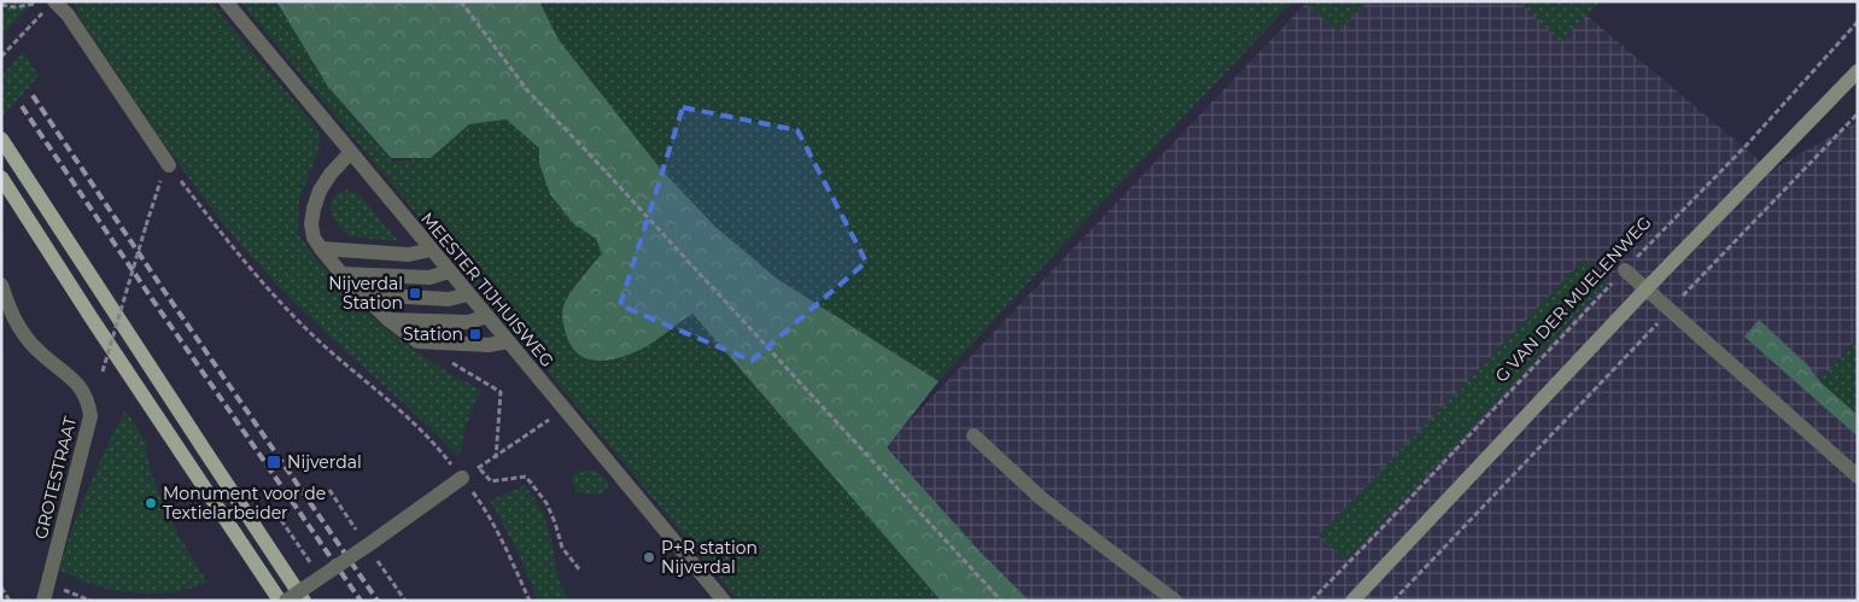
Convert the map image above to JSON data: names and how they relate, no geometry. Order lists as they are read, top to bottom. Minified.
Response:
{"streets":{"street":["MEESTER TIJHUISWEG","GROTESTRAAT"],"path":["G VAN DER MUELENWEG"]},"places":{"transit":["Nijverdal Station","Station","Nijverdal"],"other":["Monument voor de Textielarbeider","P+R station Nijverdal"]}}
